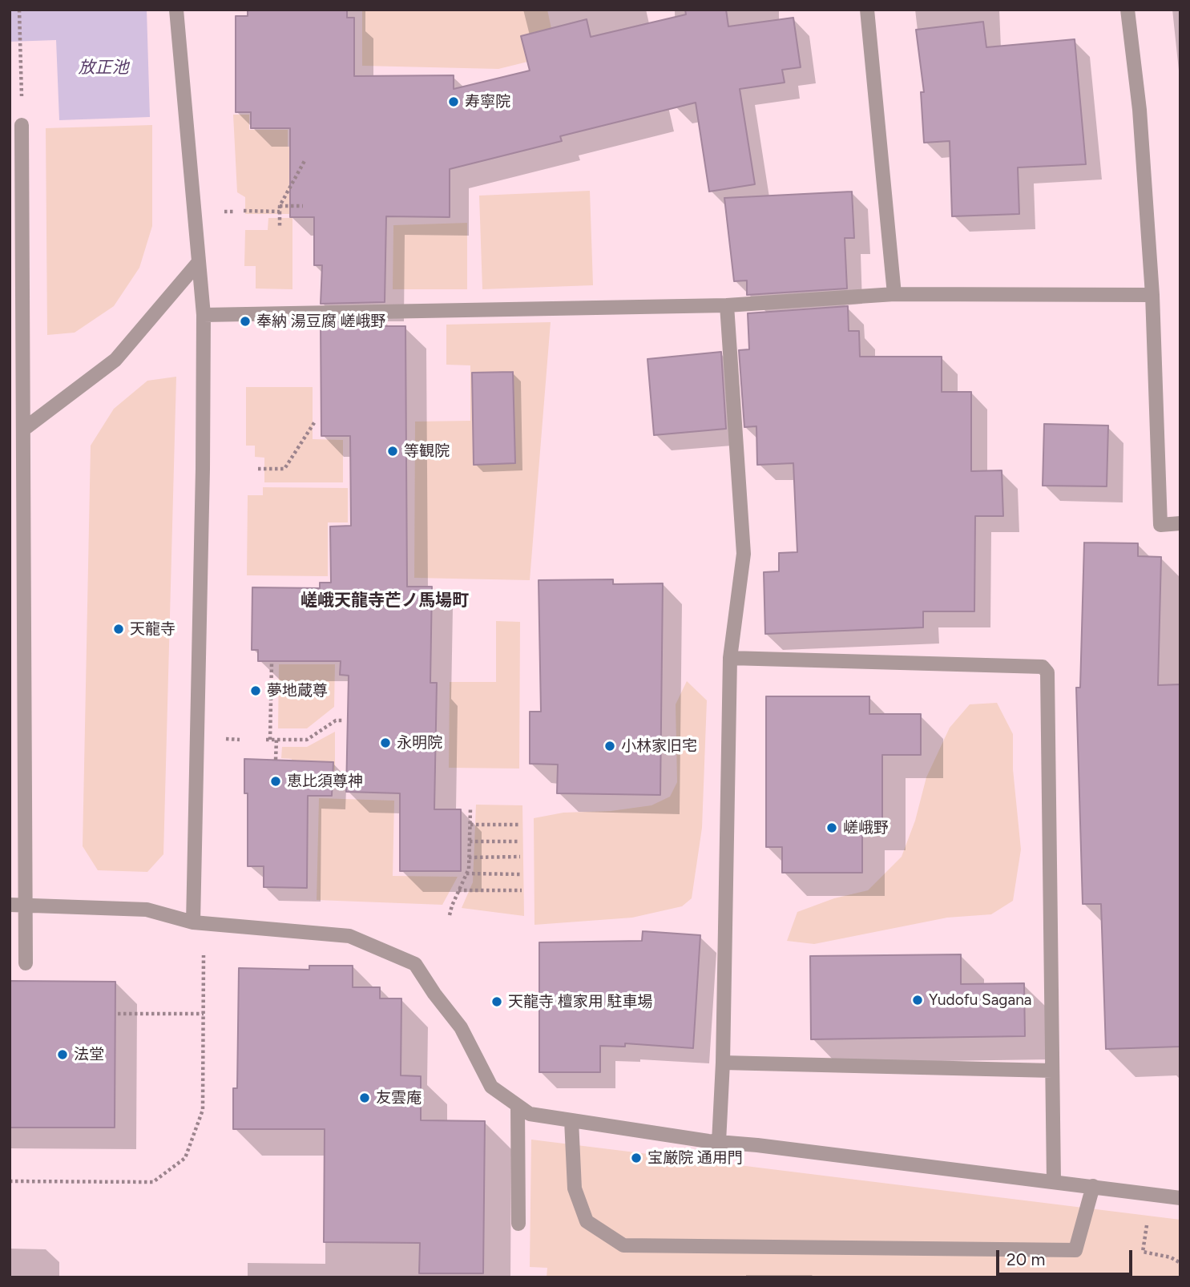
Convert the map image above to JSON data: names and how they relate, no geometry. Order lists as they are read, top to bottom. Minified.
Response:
{"districts":["嵯峨天龍寺芒ノ馬場町"],"water":["放正池"],"places":["寿寧院","奉納 湯豆腐 嵯峨野","等観院","天龍寺","夢地蔵尊","永明院","小林家旧宅","恵比須尊神","嵯峨野","Yudofu Sagana","天龍寺 檀家用 駐車場","法堂","友雲庵","宝厳院 通用門"],"scale_bar":"20 m"}
